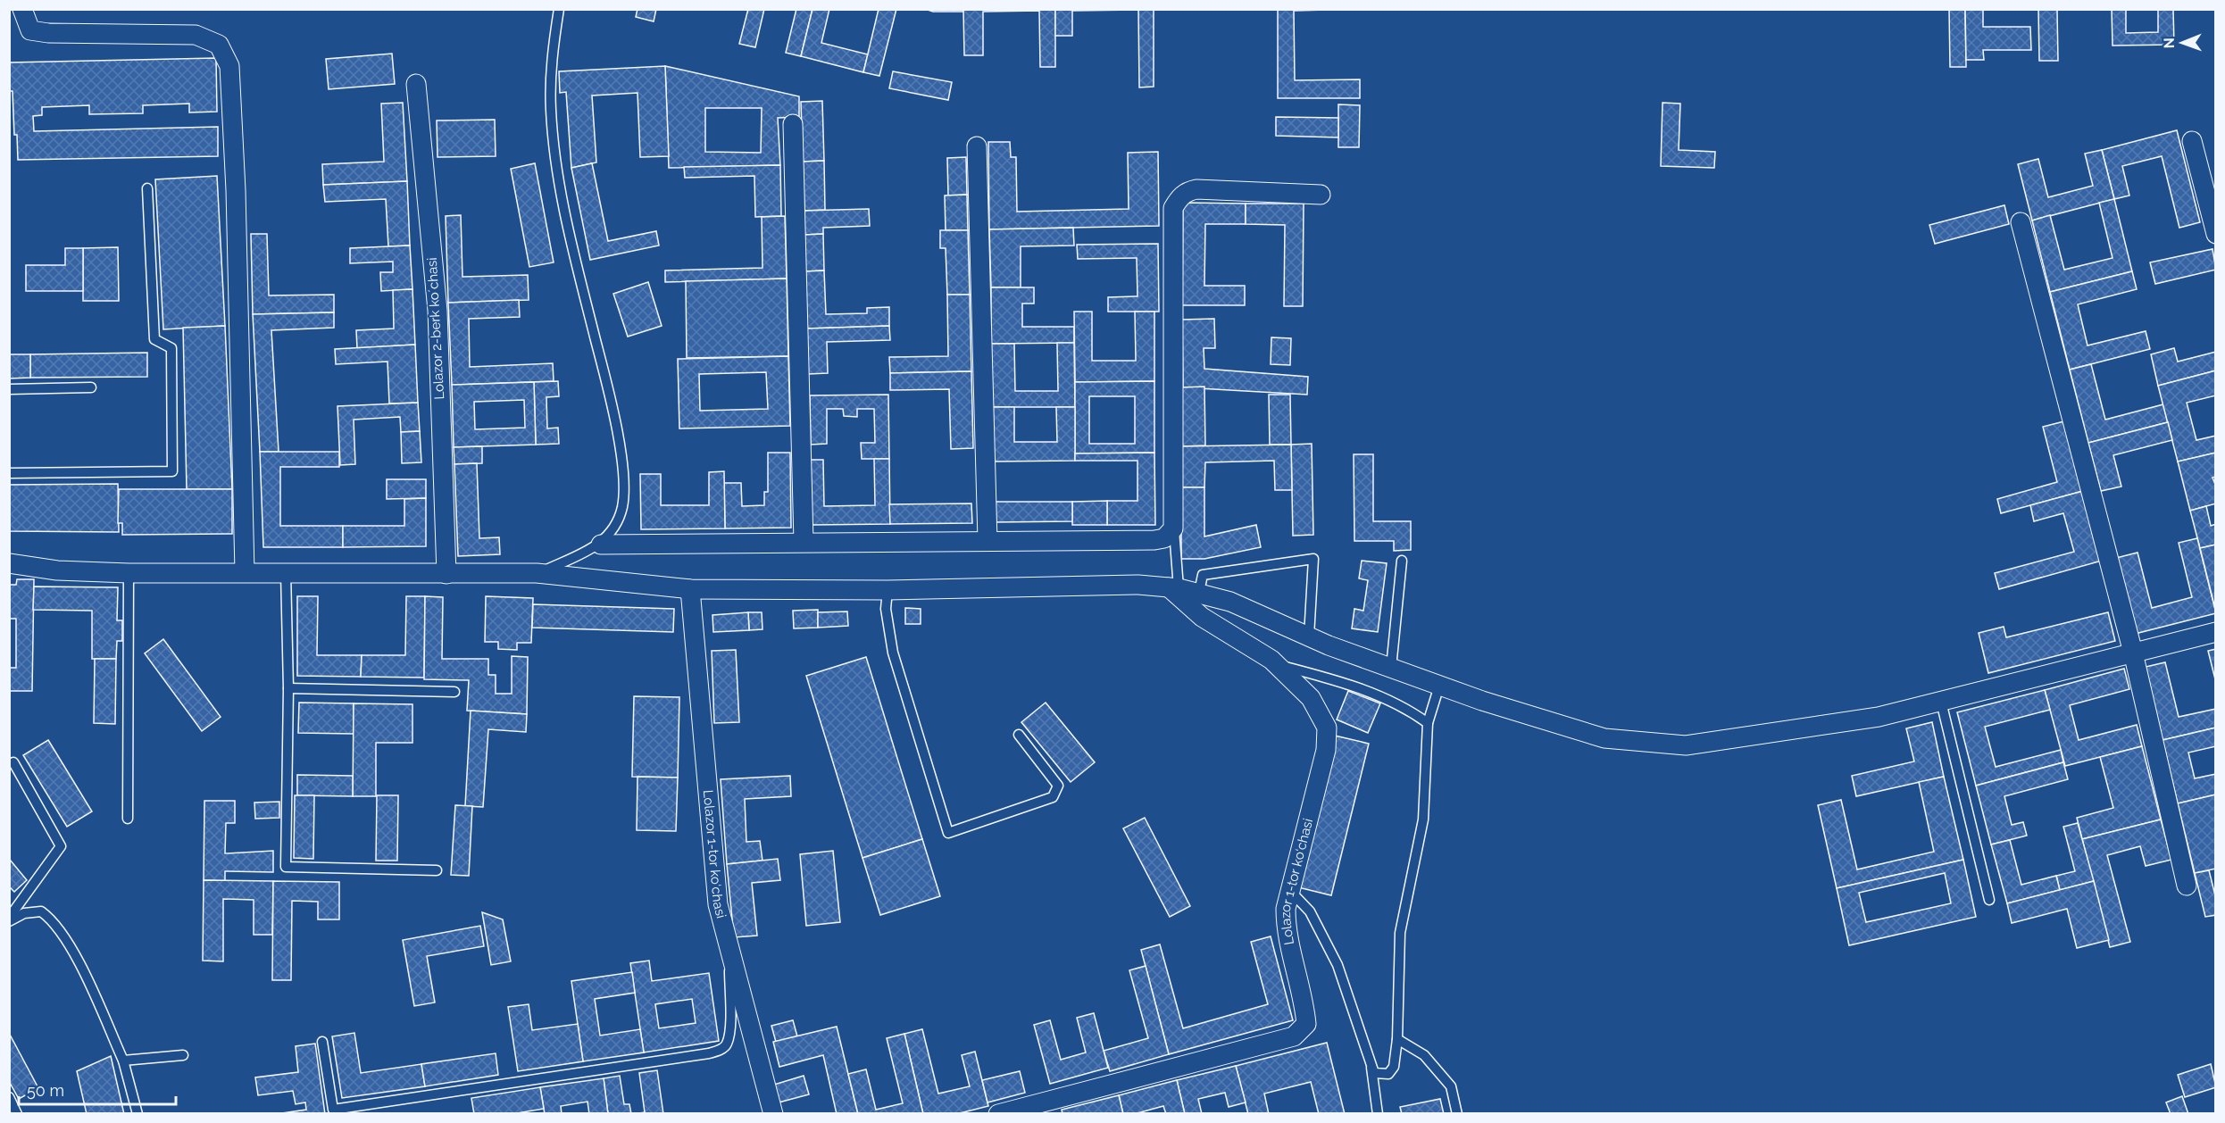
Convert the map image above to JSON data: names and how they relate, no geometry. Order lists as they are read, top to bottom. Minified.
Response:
{"streets":{"street":["Lolazor 2-berk koʼchasi","Lolazor 1-tor ko‘chasi"]},"scale_bar":"50 m","north":"left"}
